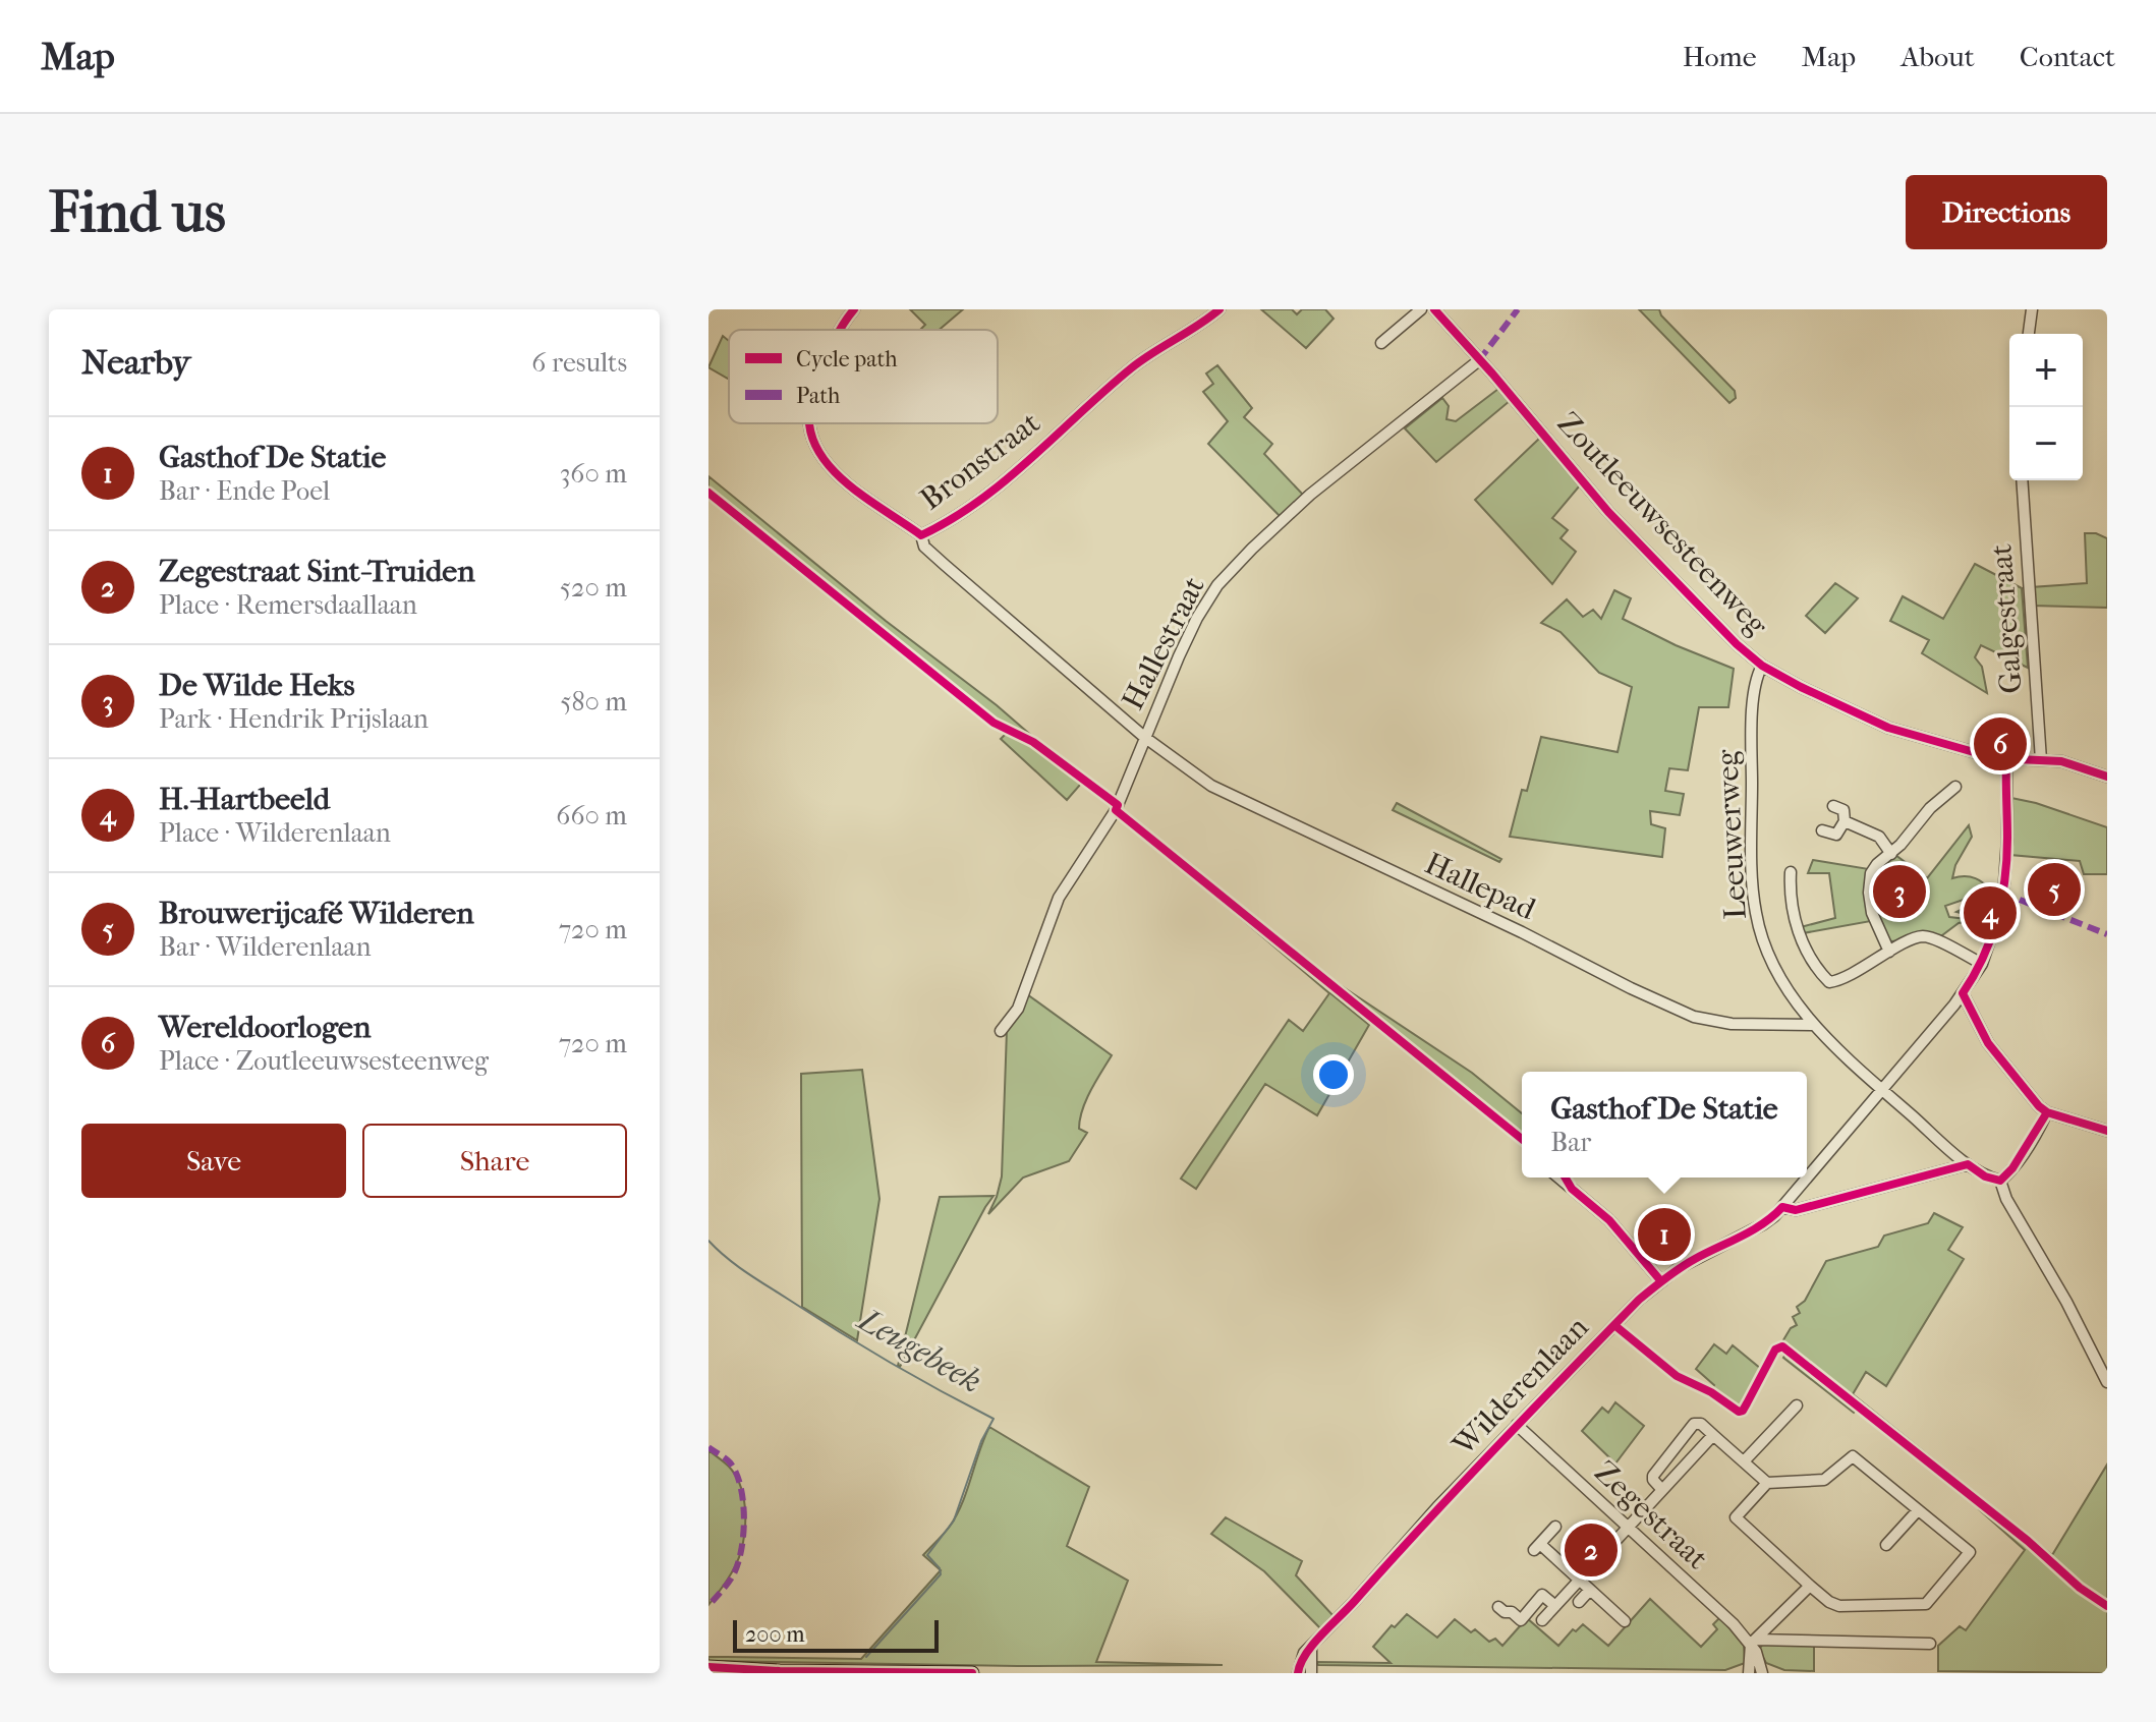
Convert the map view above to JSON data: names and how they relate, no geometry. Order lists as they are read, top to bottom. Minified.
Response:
{"streets":{"street":["Bronstraat","Zoutleeuwsesteenweg","Galgestraat","Hallestraat","Leeuwerweg","Hallepad","Wilderenlaan","Zegestraat"]},"crossings":[["Bronstraat","Hallestraat"],["Bronstraat","Hallepad"],["Zoutleeuwsesteenweg","Galgestraat"],["Zoutleeuwsesteenweg","Hallestraat"],["Zoutleeuwsesteenweg","Leeuwerweg"],["Zoutleeuwsesteenweg","Wilderenlaan"],["Hallestraat","Hallepad"],["Leeuwerweg","Hallepad"],["Leeuwerweg","Wilderenlaan"],["Wilderenlaan","Zegestraat"]],"water":["Leugebeek"],"legend":["Cycle path","Path"],"scale_bar":"200 m","page":{"header":"Map","nav":["Home","Map","About","Contact"],"buttons":["Directions",["Save","Share"]],"title":"Find us","heading":["Nearby","6 results"],"map_buttons":["+","−"],"list":[{"mark":"1","name":"Gasthof De Statie","note":"Bar · Ende Poel","value":"360 m"},{"mark":"2","name":"Zegestraat Sint-Truiden","note":"Place · Remersdaallaan","value":"520 m"},{"mark":"3","name":"De Wilde Heks","note":"Park · Hendrik Prijslaan","value":"580 m"},{"mark":"4","name":"H.-Hartbeeld","note":"Place · Wilderenlaan","value":"660 m"},{"mark":"5","name":"Brouwerijcafé Wilderen","note":"Bar · Wilderenlaan","value":"720 m"},{"mark":"6","name":"Wereldoorlogen","note":"Place · Zoutleeuwsesteenweg","value":"720 m"}],"pins":["6","5","3","4","1","2"],"popup":["Gasthof De Statie","Bar"],"scale":"200 m"}}
